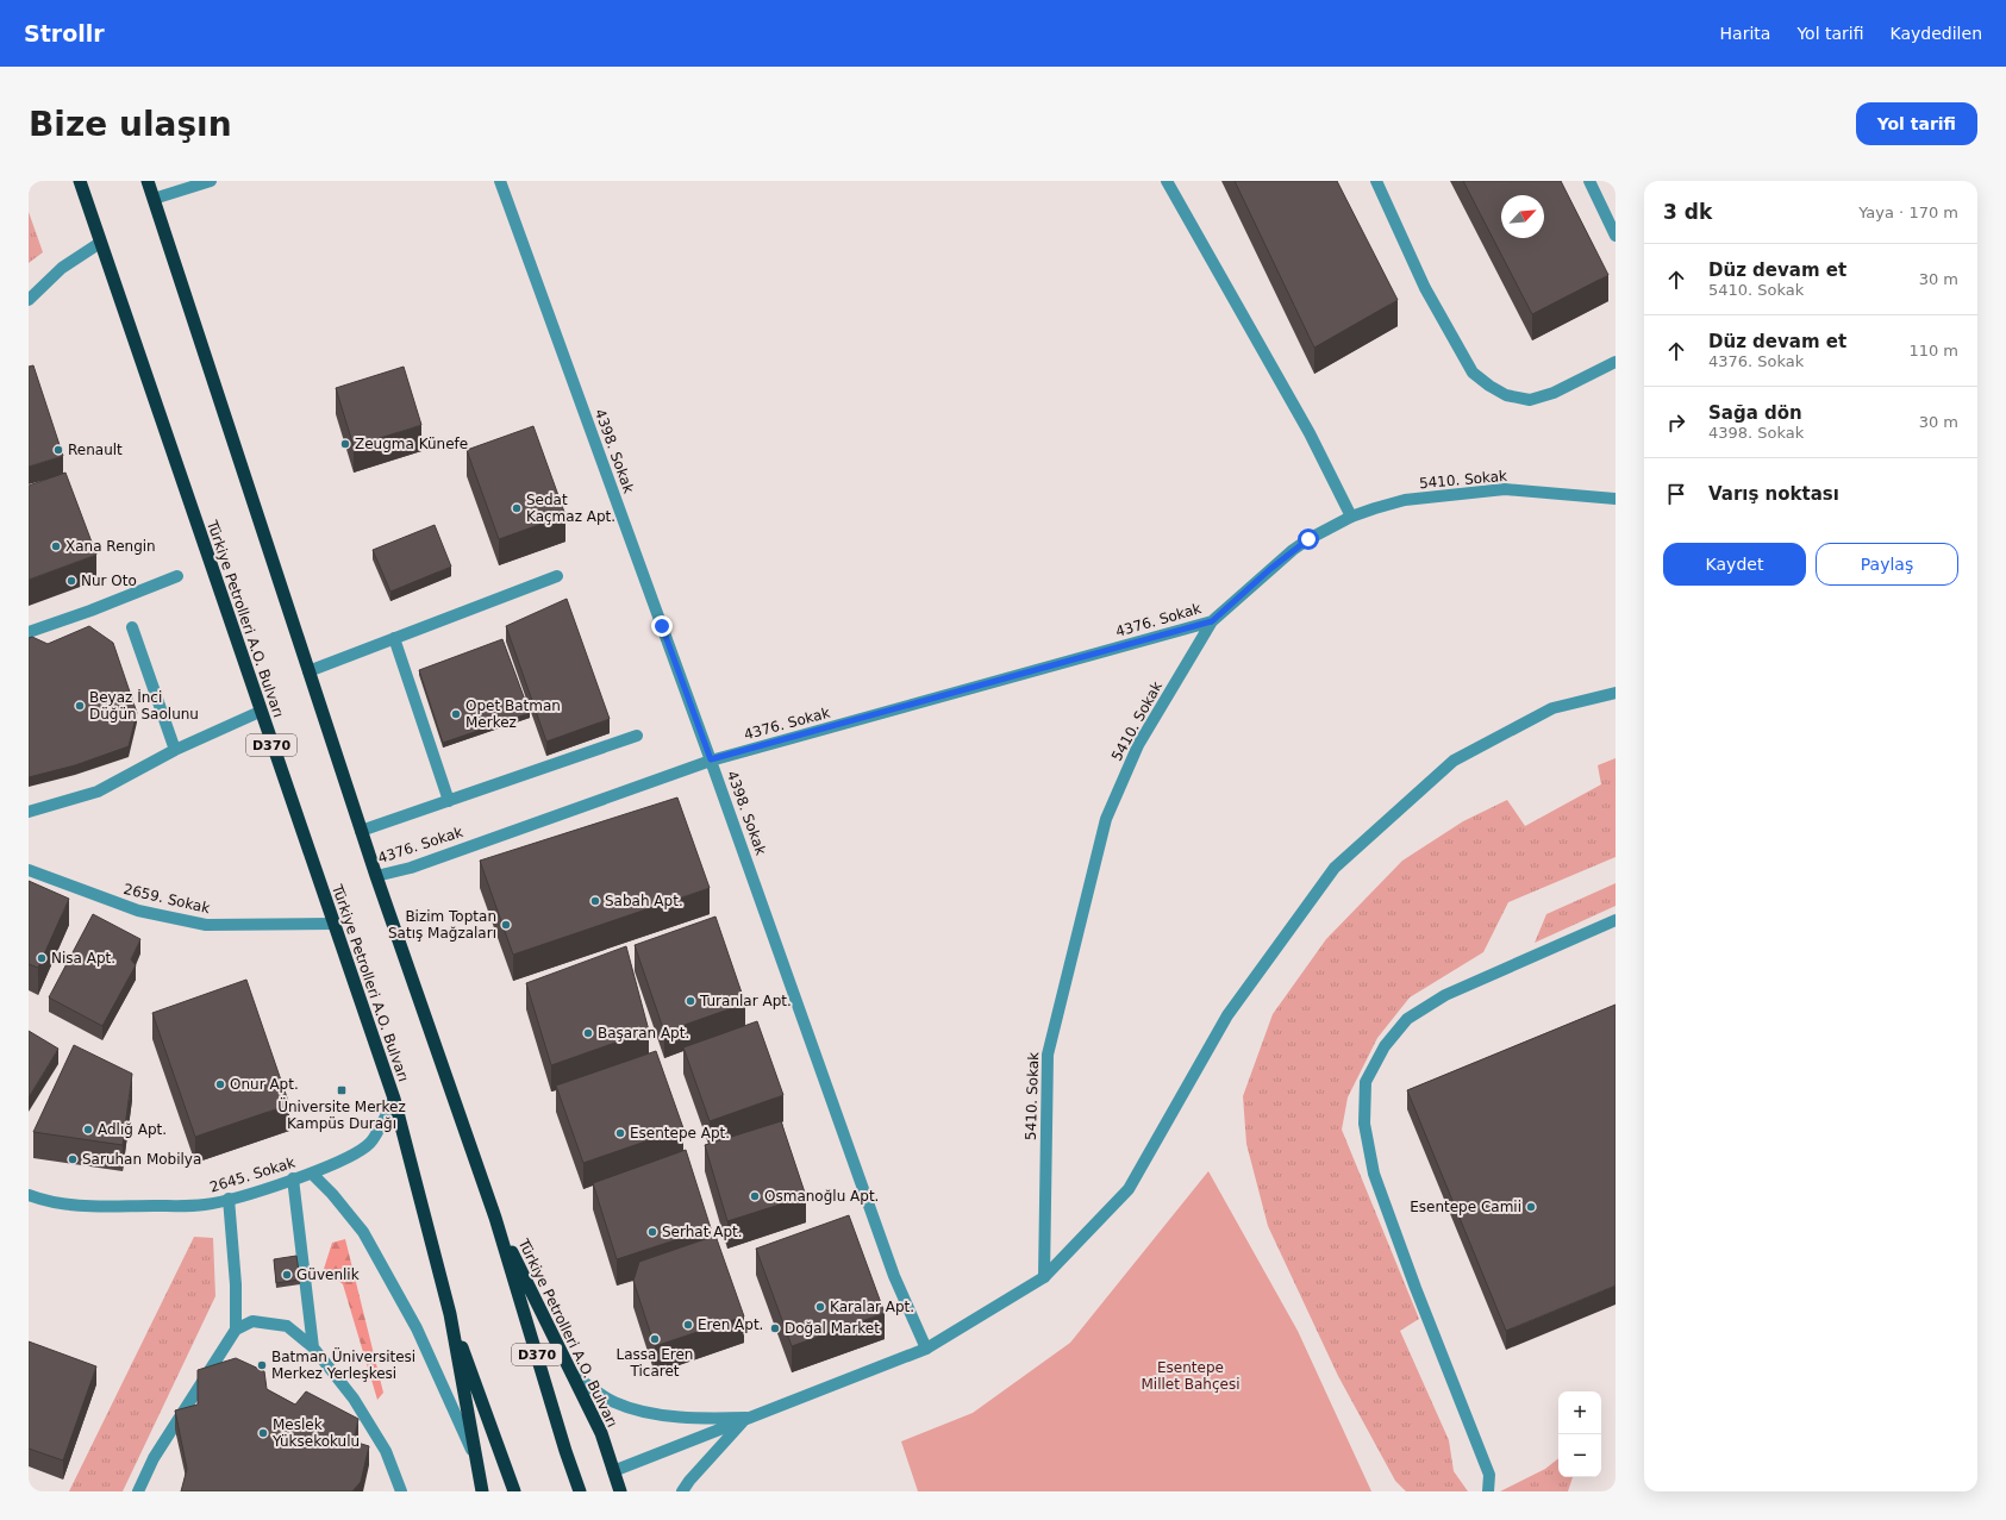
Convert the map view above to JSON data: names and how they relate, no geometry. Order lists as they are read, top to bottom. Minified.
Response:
{"streets":{"highway":["Türkiye Petrolleri A.O. Bulvarı","D370"],"street":["4398. Sokak","5410. Sokak","4376. Sokak","2659. Sokak","2645. Sokak"]},"crossings":[["4398. Sokak","4376. Sokak"],["5410. Sokak","4376. Sokak"],["Türkiye Petrolleri A.O. Bulvarı","4376. Sokak"],["Türkiye Petrolleri A.O. Bulvarı","2659. Sokak"],["Türkiye Petrolleri A.O. Bulvarı","2645. Sokak"]],"parks":["Esentepe Millet Bahçesi"],"places":{"other":["Zeugma Künefe","Renault","Sedat Kaçmaz Apt.","Xana Rengin","Nur Oto","Beyaz İnci Düğün Saolunu","Opet Batman Merkez","Sabah Apt.","Bizim Toptan Satış Mağzaları","Nisa Apt.","Turanlar Apt.","Başaran Apt.","Onur Apt.","Adlığ Apt.","Esentepe Apt.","Saruhan Mobilya","Osmanoğlu Apt.","Esentepe Camii","Serhat Apt.","Güvenlik","Karalar Apt.","Eren Apt.","Doğal Market","Lassa Eren Ticaret","Batman Üniversitesi Merkez Yerleşkesi","Meslek Yüksekokulu"],"transit":["Üniversite Merkez Kampüs Durağı"]},"north":"top right","page":{"header":"Strollr","nav":["Harita","Yol tarifi","Kaydedilen"],"buttons":["Yol tarifi",["Kaydet","Paylaş"]],"title":"Bize ulaşın","heading":["3 dk","Yaya · 170 m"],"list":[["Düz devam et","5410. Sokak","30 m"],["Düz devam et","4376. Sokak","110 m"],["Sağa dön","4398. Sokak","30 m"],"Varış noktası"],"map_buttons":["+","−"]}}
